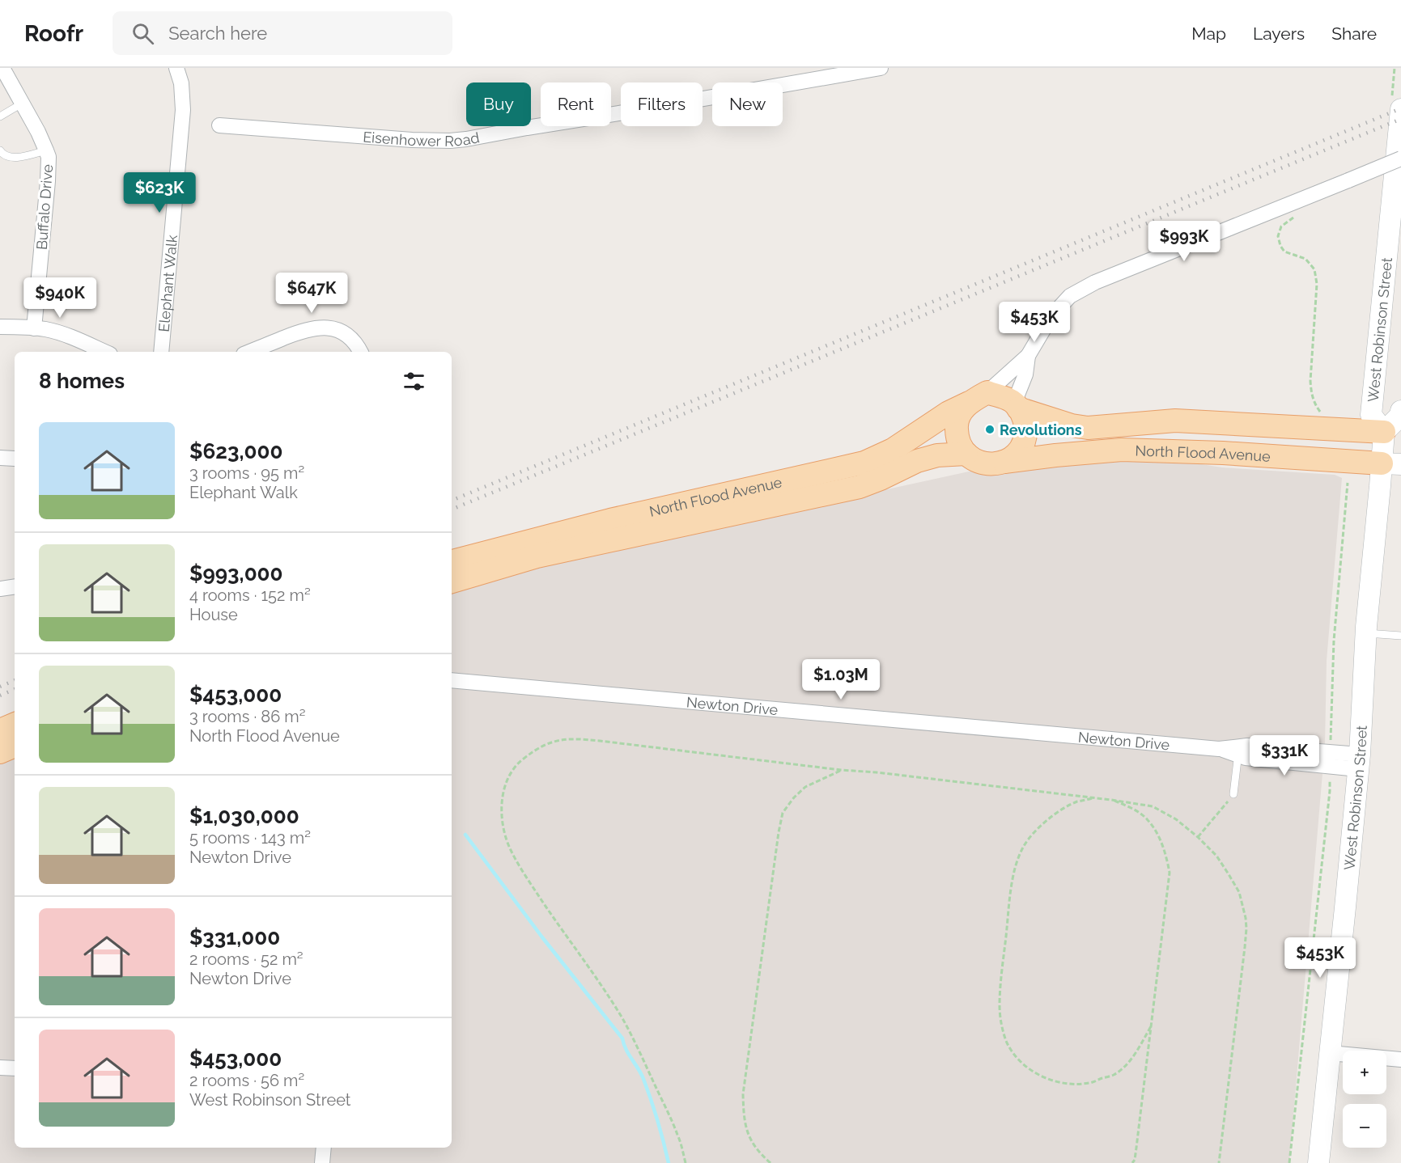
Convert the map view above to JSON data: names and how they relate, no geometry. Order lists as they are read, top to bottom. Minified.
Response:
{"streets":{"main road":["West Robinson Street","North Flood Avenue"],"street":["Eisenhower Road","Buffalo Drive","Elephant Walk","Newton Drive"]},"crossings":[["West Robinson Street","North Flood Avenue"],["West Robinson Street","Newton Drive"]],"places":["Revolutions"],"page":{"header":"Roofr","search":"Search here","nav":["Map","Layers","Share"],"chip":["Buy","Rent","Filters","New"],"price":["$623K","$993K","$647K","$940K","$453K","$1.03M","$331K","$453K"],"heading":"8 homes","list":[{"name":"$623,000","note":"3 rooms · 95 m² · Elephant Walk"},{"name":"$993,000","note":"4 rooms · 152 m² · House"},{"name":"$453,000","note":"3 rooms · 86 m² · North Flood Avenue"},{"name":"$1,030,000","note":"5 rooms · 143 m² · Newton Drive"},{"name":"$331,000","note":"2 rooms · 52 m² · Newton Drive"},{"name":"$453,000","note":"2 rooms · 56 m² · West Robinson Street"}],"map_buttons":["+","−"]}}
